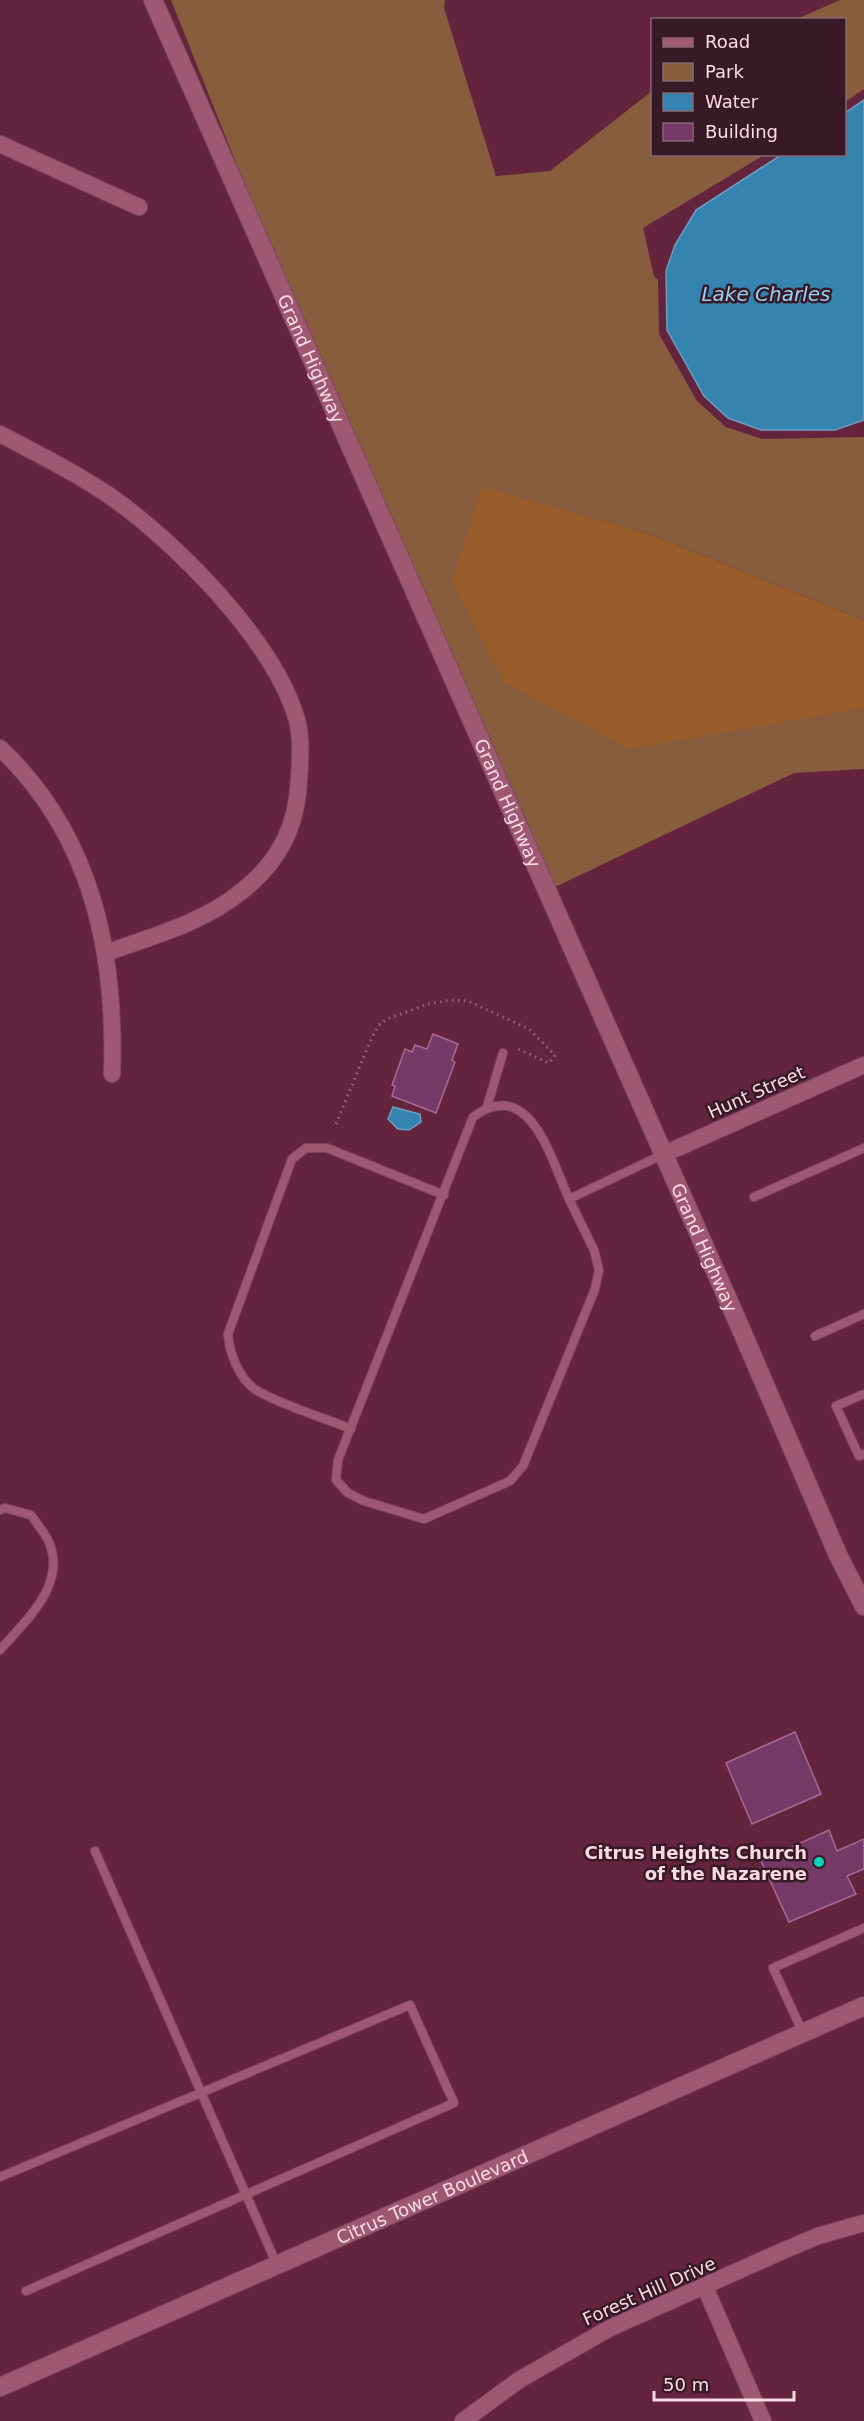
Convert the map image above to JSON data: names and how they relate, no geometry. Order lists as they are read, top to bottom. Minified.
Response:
{"streets":{"street":["Grand Highway","Hunt Street","Citrus Tower Boulevard","Forest Hill Drive"]},"crossings":[["Grand Highway","Hunt Street"]],"water":["Lake Charles"],"places":["Citrus Heights Church of the Nazarene"],"legend":["Road","Park","Water","Building"],"scale_bar":"50 m"}
